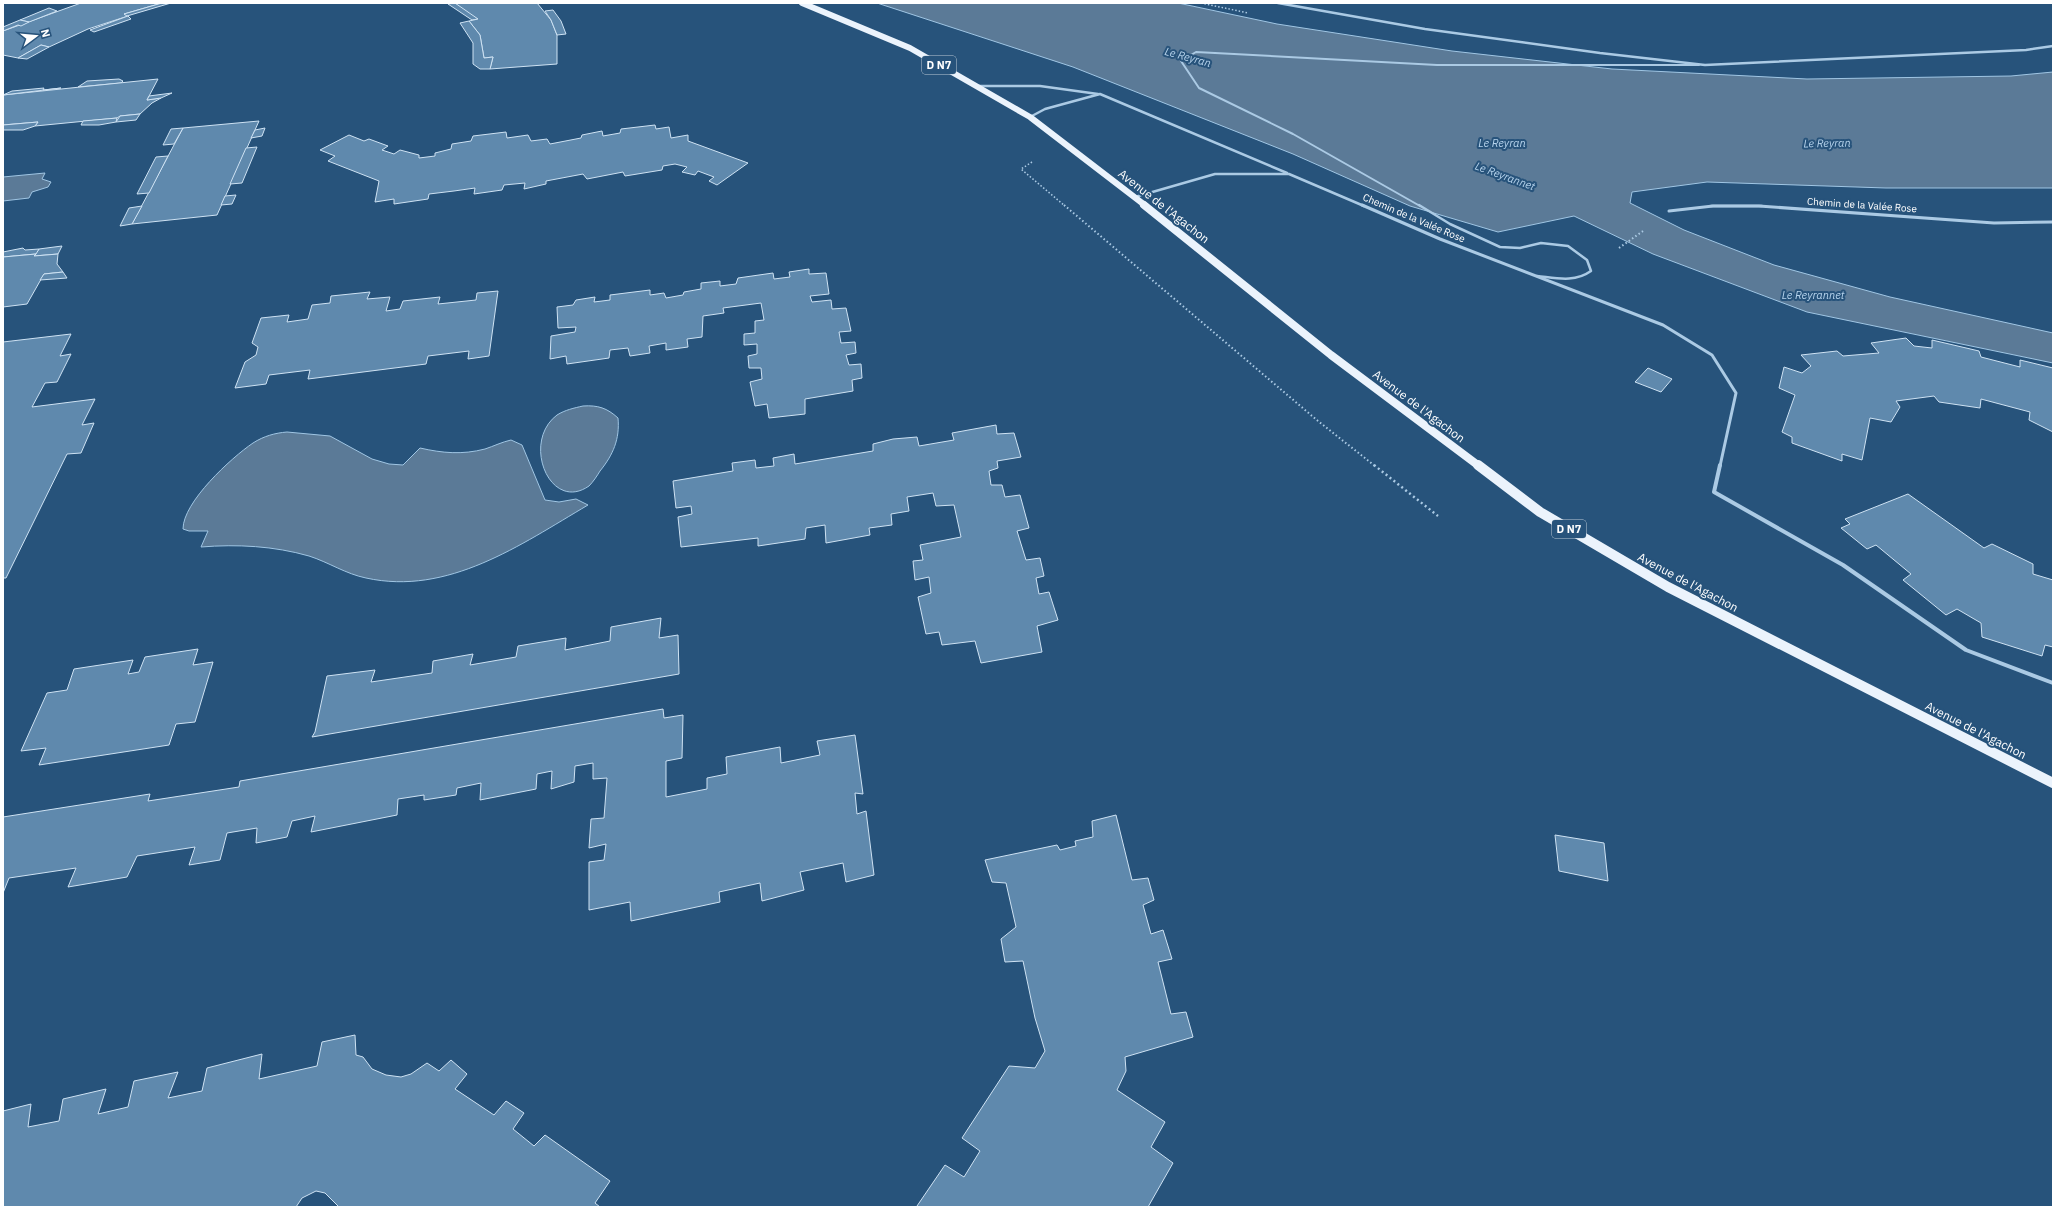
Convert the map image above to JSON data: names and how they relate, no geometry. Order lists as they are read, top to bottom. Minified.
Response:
{"streets":{"main road":["D N7","Avenue de l'Agachon"],"street":["Chemin de la Valée Rose"]},"crossings":[["Chemin de la Valée Rose","Avenue de l'Agachon"]],"water":["Le Reyran","Le Reyrannet"],"north":"right"}
